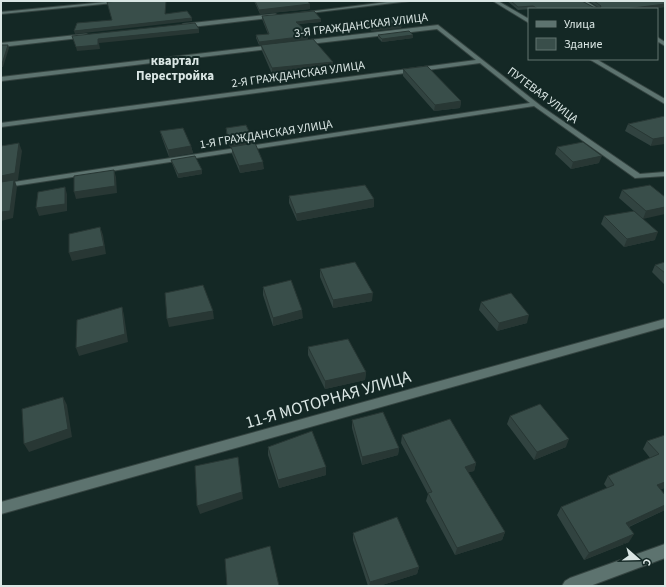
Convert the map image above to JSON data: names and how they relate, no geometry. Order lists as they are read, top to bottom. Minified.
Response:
{"streets":{"street":["3-Я ГРАЖДАНСКАЯ УЛИЦА","2-Я ГРАЖДАНСКАЯ УЛИЦА","ПУТЕВАЯ УЛИЦА","1-Я ГРАЖДАНСКАЯ УЛИЦА","11-Я МОТОРНАЯ УЛИЦА"]},"crossings":[["3-Я ГРАЖДАНСКАЯ УЛИЦА","ПУТЕВАЯ УЛИЦА"],["2-Я ГРАЖДАНСКАЯ УЛИЦА","ПУТЕВАЯ УЛИЦА"],["ПУТЕВАЯ УЛИЦА","1-Я ГРАЖДАНСКАЯ УЛИЦА"]],"districts":["квартал Перестройка"],"legend":["Улица","Здание"],"north":"right"}
